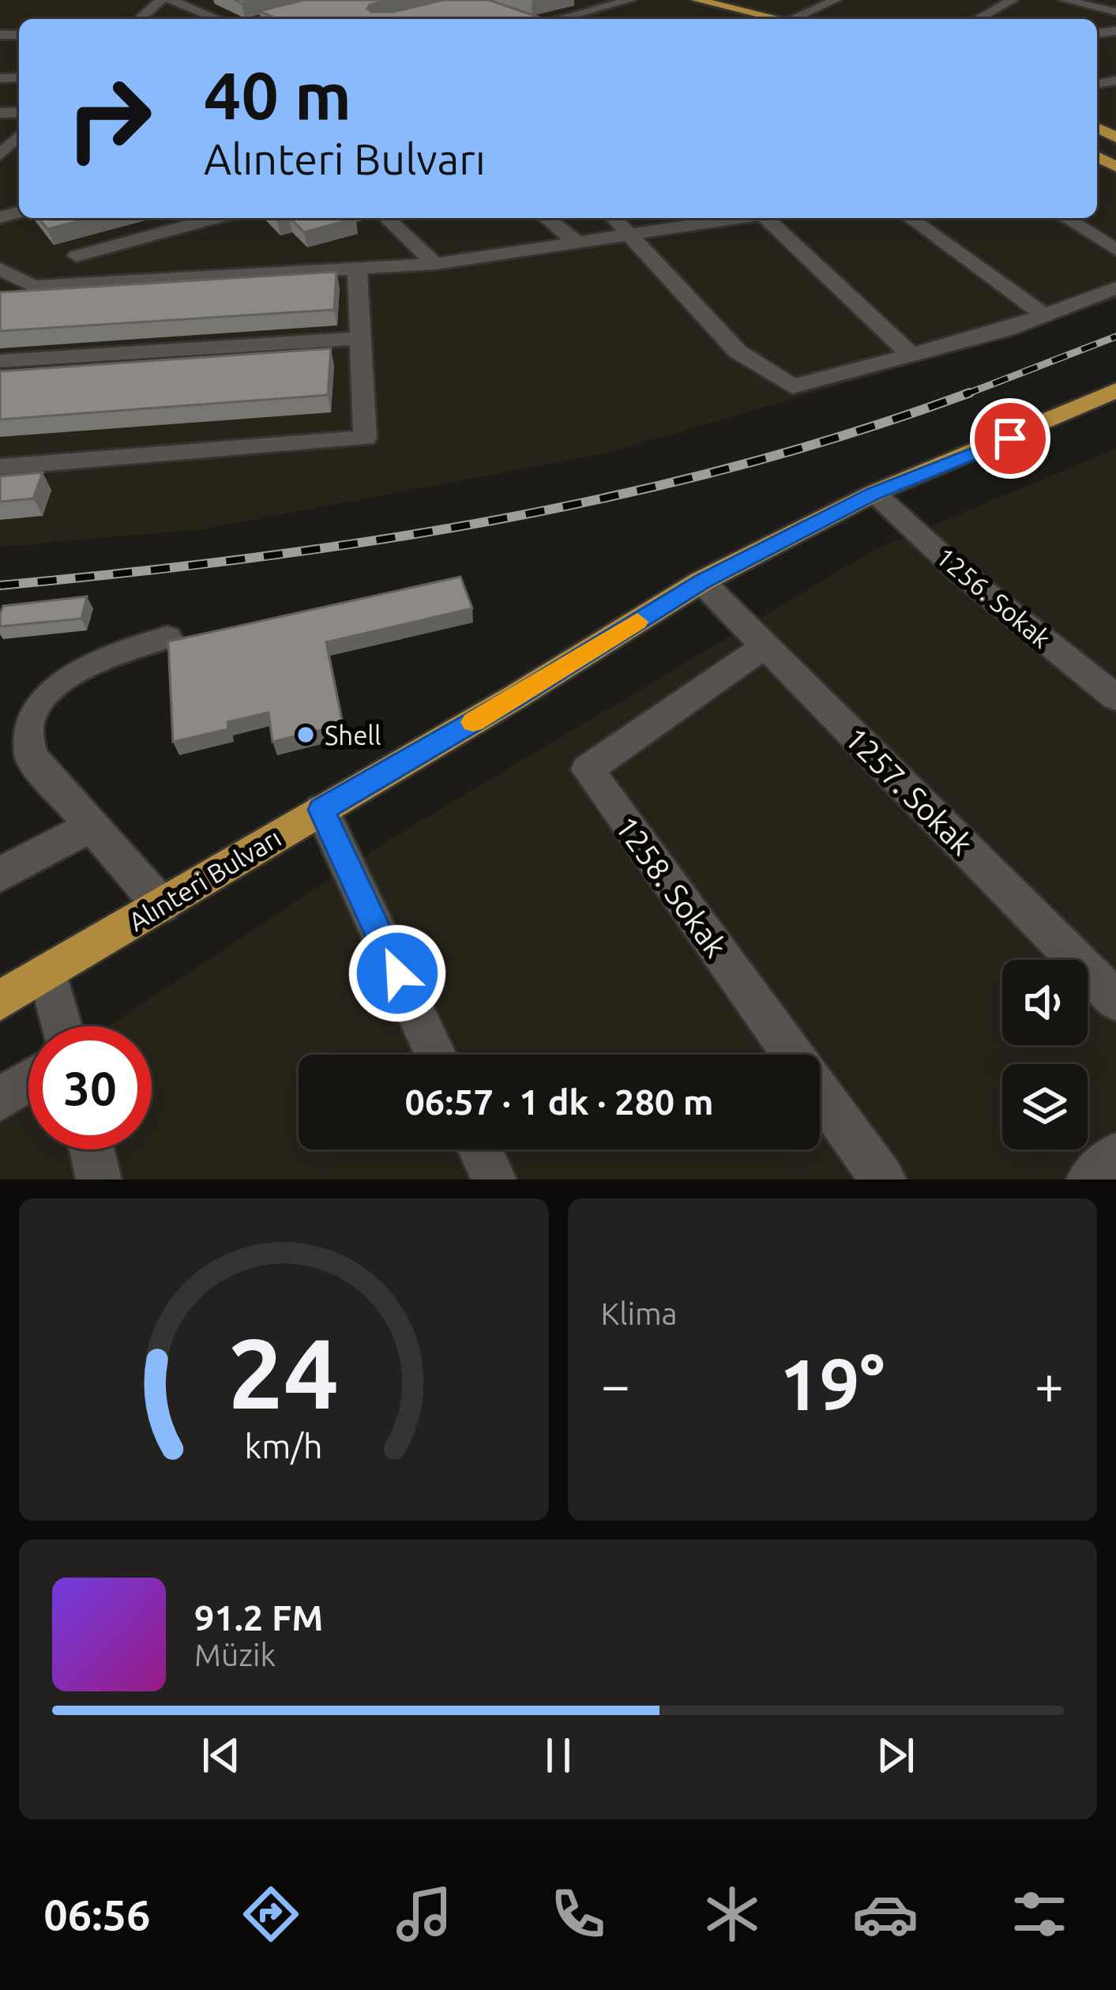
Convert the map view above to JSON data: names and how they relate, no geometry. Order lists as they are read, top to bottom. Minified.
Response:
{"streets":{"main road":["Alınteri Bulvarı"],"street":["1256. Sokak","1257. Sokak","1258. Sokak"]},"crossings":[["1256. Sokak","Alınteri Bulvarı"],["1257. Sokak","Alınteri Bulvarı"],["1257. Sokak","1258. Sokak"]],"places":["Shell"],"page":{"turn":["40 m","Alınteri Bulvarı"],"limit":"30","trip":"06:57 · 1 dk · 280 m","tile":"Klima","heat":["−","19°","+"],"song":["91.2 FM","Müzik"],"tabs":"06:56","gauge":["24","km/h"]}}
